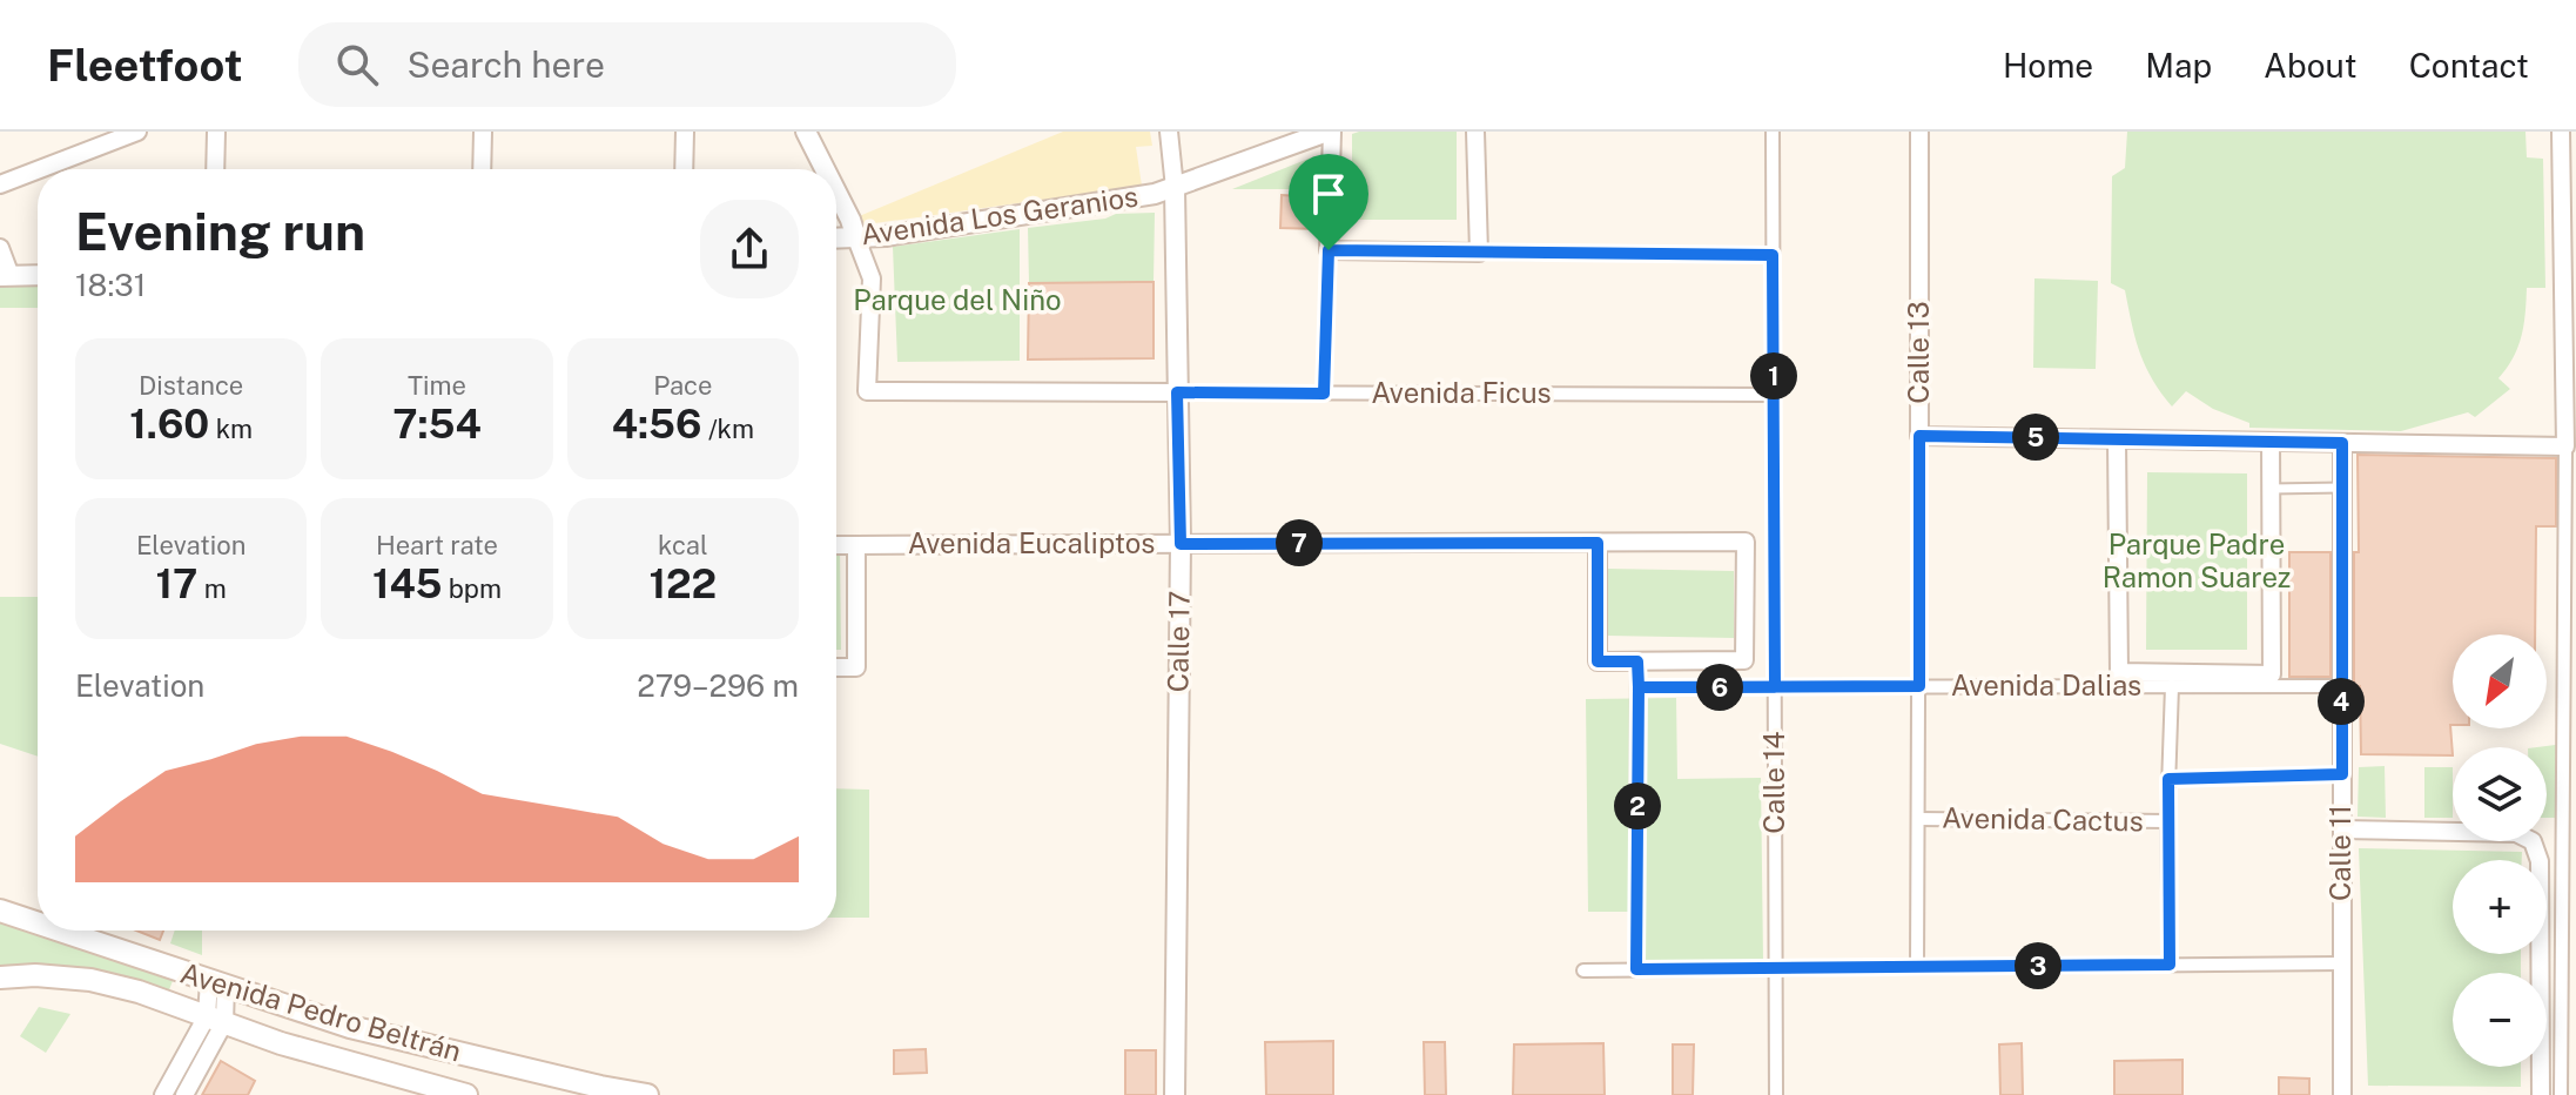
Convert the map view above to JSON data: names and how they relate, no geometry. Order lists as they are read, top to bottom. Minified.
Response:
{"streets":{"main road":["Avenida Pedro Beltrán"],"street":["Avenida Los Geranios","Calle 13","Avenida Ficus","Avenida Eucaliptos","Calle 17","Avenida Dalias","Calle 14","Avenida Cactus","Calle 11"]},"crossings":[["Avenida Los Geranios","Avenida Ficus"],["Avenida Los Geranios","Calle 17"],["Calle 13","Avenida Dalias"],["Calle 13","Avenida Cactus"],["Avenida Ficus","Calle 17"],["Avenida Ficus","Calle 14"],["Avenida Eucaliptos","Calle 17"],["Avenida Dalias","Calle 14"],["Avenida Dalias","Calle 11"]],"parks":["Parque del Niño","Parque Padre Ramon Suarez"],"north":"bottom left","page":{"header":"Fleetfoot","search":"Search here","nav":["Home","Map","About","Contact"],"heading":["Evening run","18:31"],"stats":[["Distance","1.60 km"],["Time","7:54"],["Pace","4:56 /km"],["Elevation","17 m"],["Heart rate","145 bpm"],["kcal","122"]],"pins":["1","5","7","6","4","2","3"],"map_buttons":["+","−"],"chart":["Elevation","279–296 m"]}}
